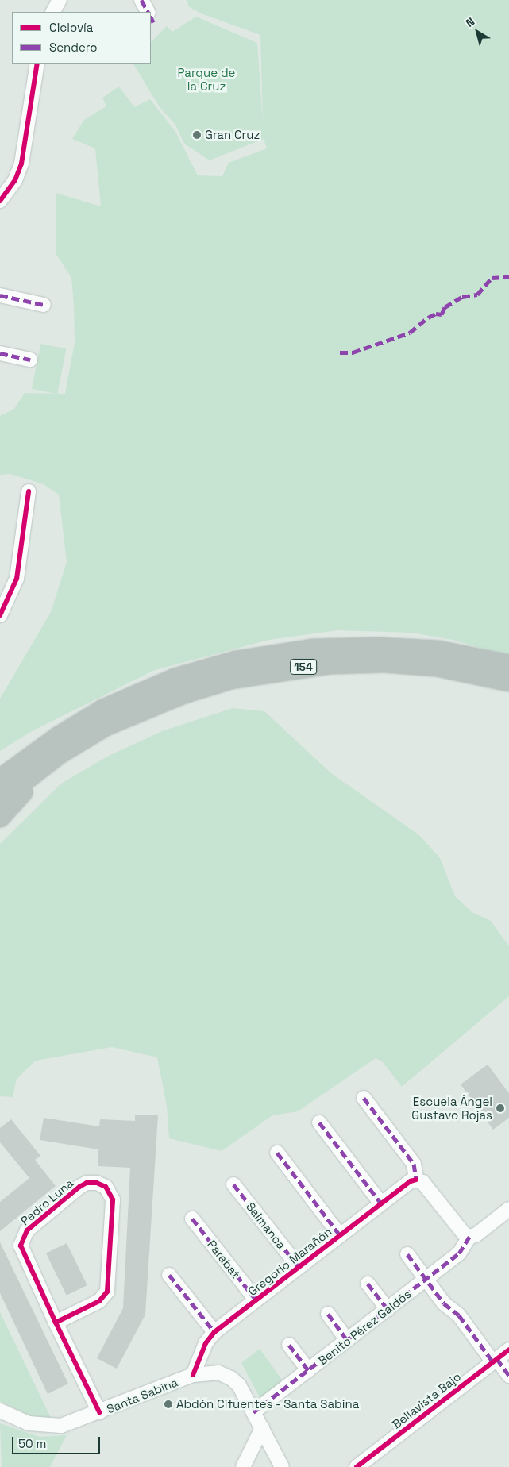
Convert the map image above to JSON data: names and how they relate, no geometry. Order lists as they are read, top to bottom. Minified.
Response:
{"streets":{"highway":["154"],"street":["Pedro Luna","Salmanca","Parabat","Gregorio Marañón","Benito Pérez Galdós","Santa Sabina","Bellavista Bajo"]},"crossings":[["Pedro Luna","Santa Sabina"],["Salmanca","Gregorio Marañón"],["Parabat","Gregorio Marañón"],["Gregorio Marañón","Santa Sabina"],["Benito Pérez Galdós","Santa Sabina"]],"parks":["Parque de la Cruz"],"places":["Gran Cruz","Escuela Ángel Gustavo Rojas","Abdón Cifuentes - Santa Sabina"],"legend":["Ciclovía","Sendero"],"scale_bar":"50 m","north":"top left"}
